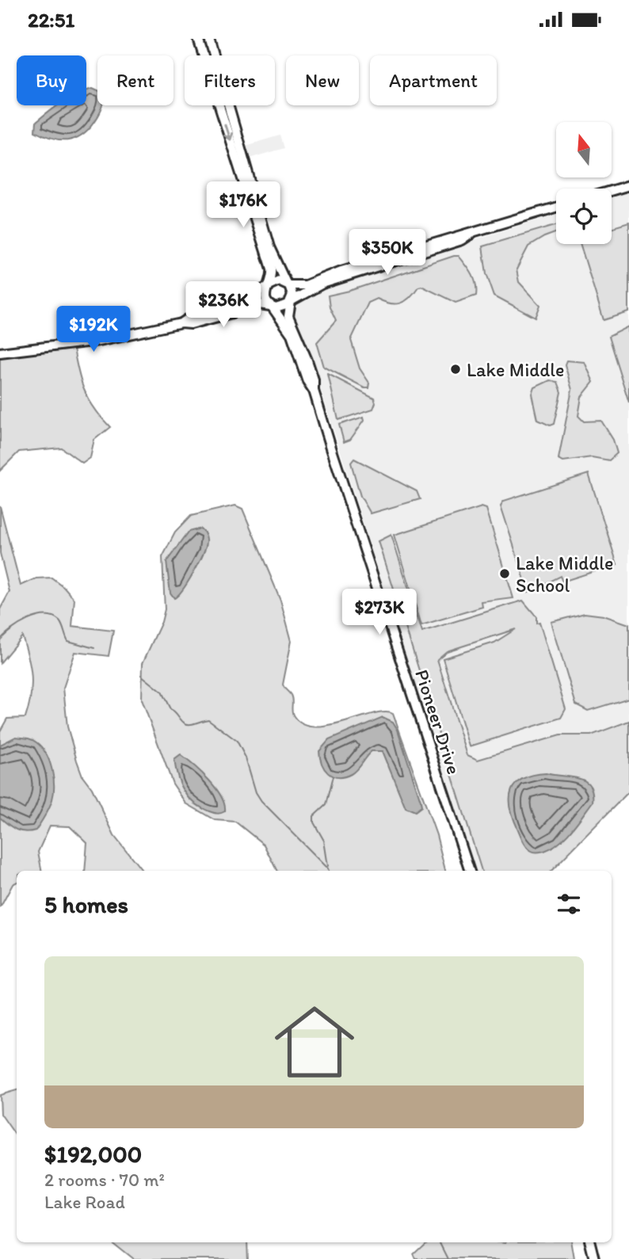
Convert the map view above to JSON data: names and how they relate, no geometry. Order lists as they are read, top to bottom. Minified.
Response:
{"streets":{"street":["Pioneer Drive"]},"places":["Lake Middle","Lake Middle School"],"north":"top","page":{"status":"22:51","chip":["Buy","Rent","Filters","New","Apartment"],"price":["$176K","$350K","$236K","$192K","$273K"],"heading":"5 homes","list":[{"name":"$192,000","note":"2 rooms · 70 m² · Lake Road"}]}}
